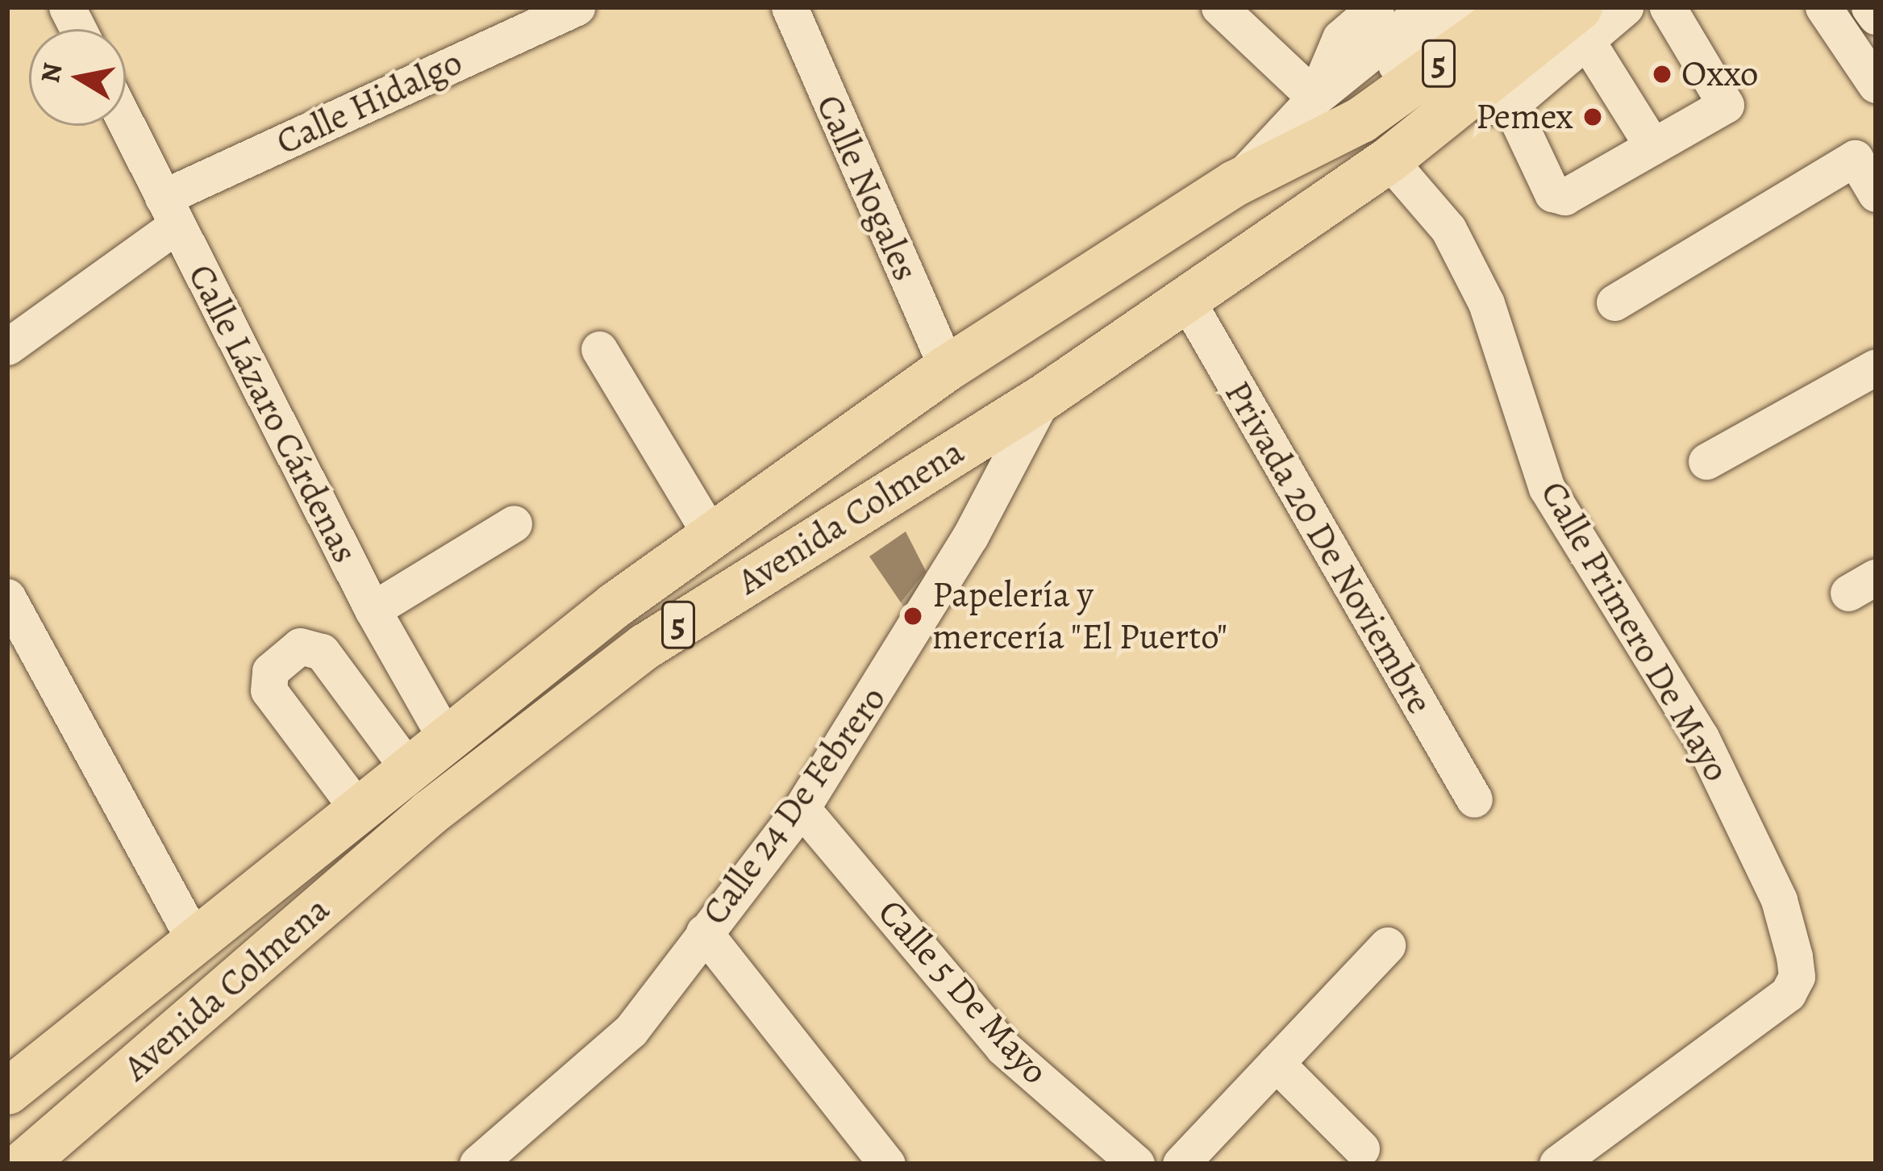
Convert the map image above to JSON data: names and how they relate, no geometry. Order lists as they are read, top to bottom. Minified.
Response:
{"streets":{"main road":["5","Avenida Colmena"],"street":["Calle Hidalgo","Calle Nogales","Calle Lázaro Cárdenas","Privada 20 De Noviembre","Calle Primero De Mayo","Calle 24 De Febrero","Calle 5 De Mayo"]},"crossings":[["5","Calle Nogales"],["5","Calle Lázaro Cárdenas"],["5","Avenida Colmena"],["5","Calle Primero De Mayo"],["Calle Hidalgo","Calle Lázaro Cárdenas"],["Avenida Colmena","Privada 20 De Noviembre"],["Avenida Colmena","Calle Primero De Mayo"],["Avenida Colmena","Calle 24 De Febrero"],["Calle 24 De Febrero","Calle 5 De Mayo"]],"places":["Oxxo","Pemex","Papelería y mercería \"El Puerto\""],"north":"left"}
